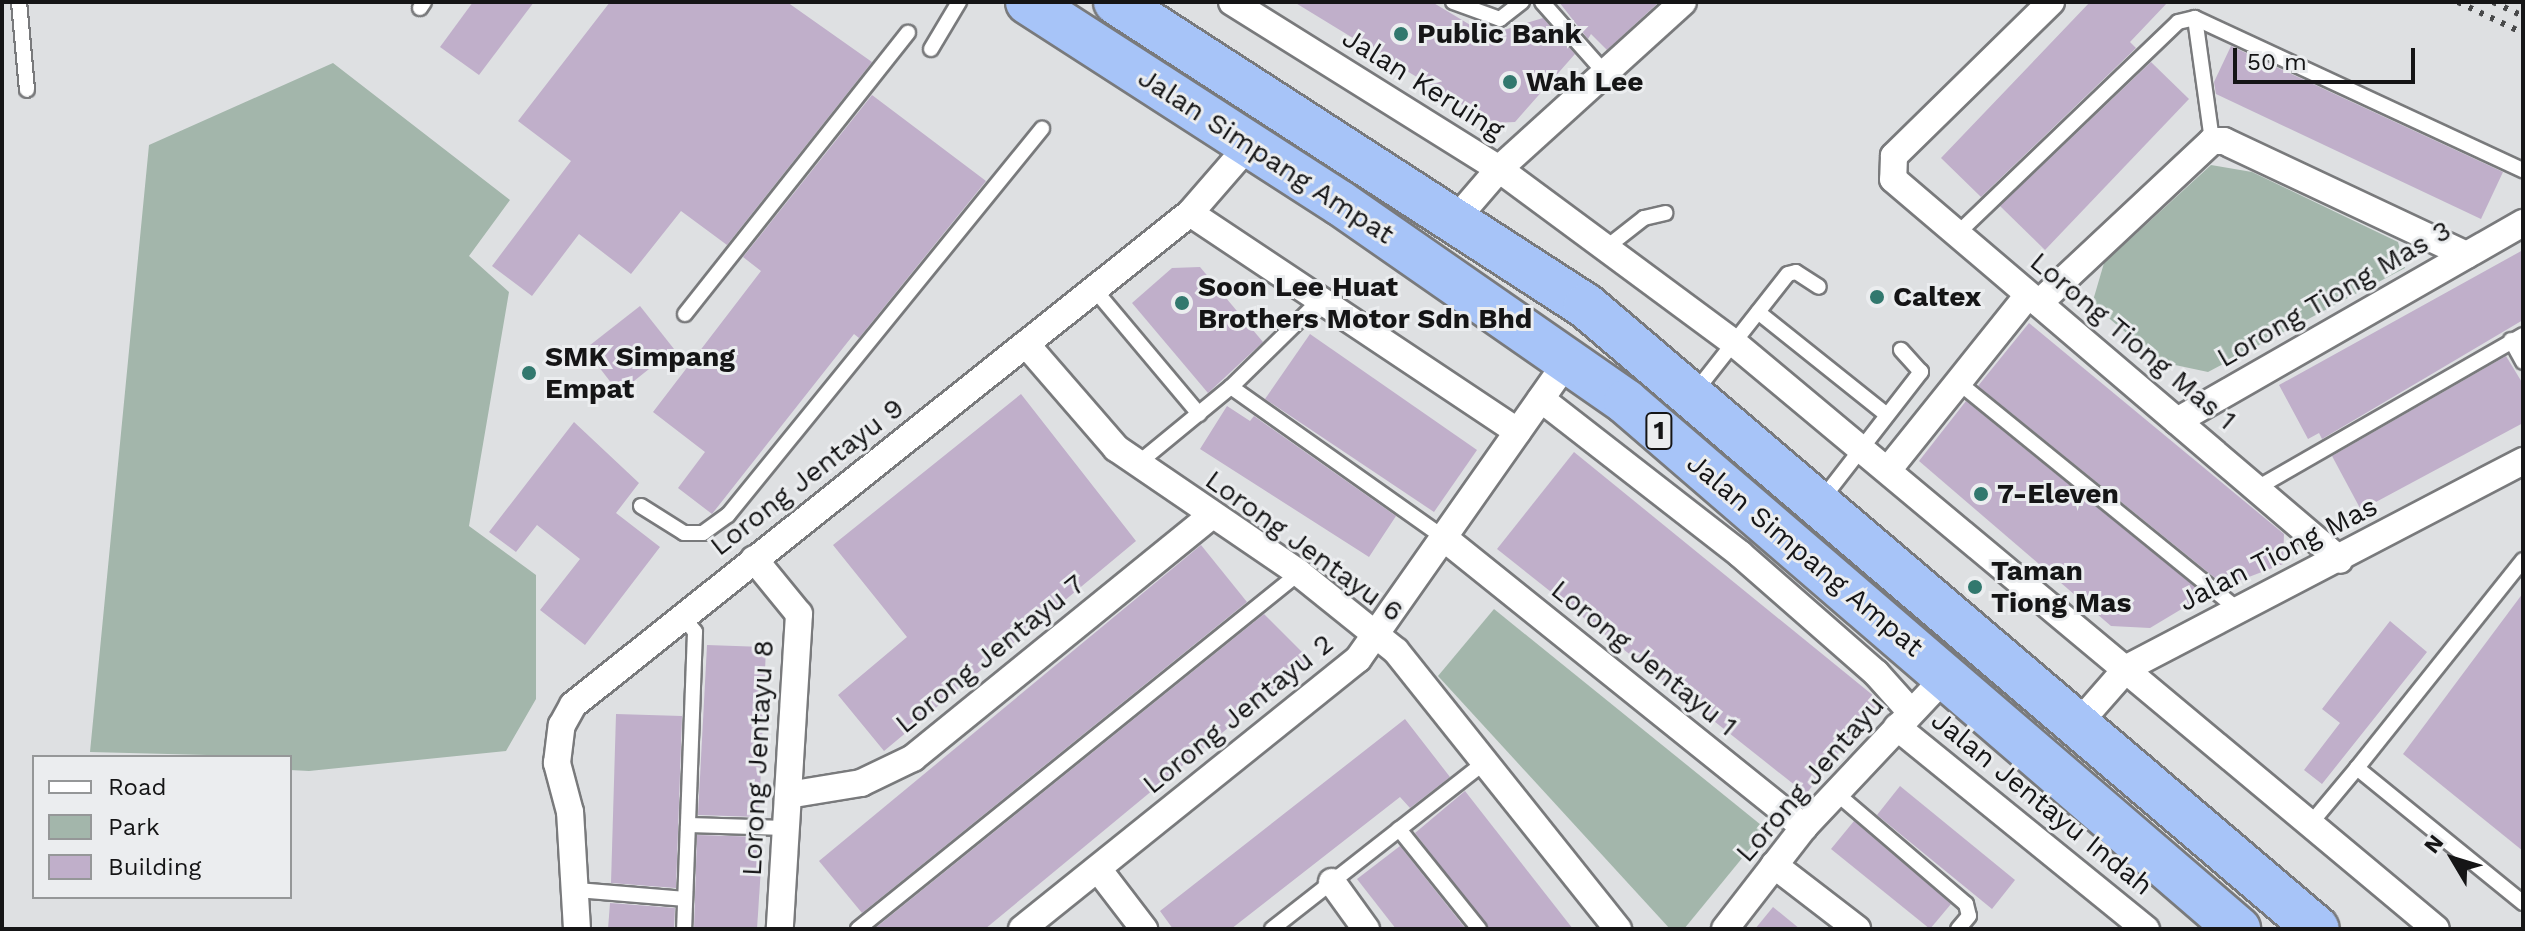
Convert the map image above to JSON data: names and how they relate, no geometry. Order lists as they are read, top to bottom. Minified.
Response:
{"streets":{"highway":["Jalan Simpang Ampat","1"],"street":["Jalan Keruing","Lorong Tiong Mas 3","Lorong Tiong Mas 1","Lorong Jentayu 9","Lorong Jentayu 6","Jalan Tiong Mas","Lorong Jentayu 7","Lorong Jentayu 1","Lorong Jentayu 2","Lorong Jentayu 8","Lorong Jentayu","Jalan Jentayu Indah"]},"crossings":[["Jalan Keruing","Jalan Simpang Ampat"],["Jalan Keruing","Jalan Tiong Mas"],["Jalan Simpang Ampat","Lorong Jentayu 9"],["Jalan Simpang Ampat","Jalan Tiong Mas"],["Jalan Simpang Ampat","Lorong Jentayu 2"],["Jalan Simpang Ampat","Lorong Jentayu"],["Lorong Tiong Mas 3","Lorong Tiong Mas 1"],["Lorong Tiong Mas 1","Jalan Tiong Mas"],["Lorong Jentayu 9","Lorong Jentayu 6"],["Lorong Jentayu 9","Lorong Jentayu 8"],["Lorong Jentayu 6","Lorong Jentayu 7"],["Lorong Jentayu 6","Lorong Jentayu 2"],["Lorong Jentayu 7","Lorong Jentayu 8"],["Lorong Jentayu 1","Lorong Jentayu 2"],["Lorong Jentayu 1","Lorong Jentayu"],["Lorong Jentayu 2","Jalan Jentayu Indah"],["Lorong Jentayu","Jalan Jentayu Indah"]],"places":["Public Bank","Wah Lee","Caltex","Soon Lee Huat Brothers Motor Sdn Bhd","SMK Simpang Empat","7-Eleven","Taman Tiong Mas"],"legend":["Road","Park","Building"],"scale_bar":"50 m","north":"top left"}
